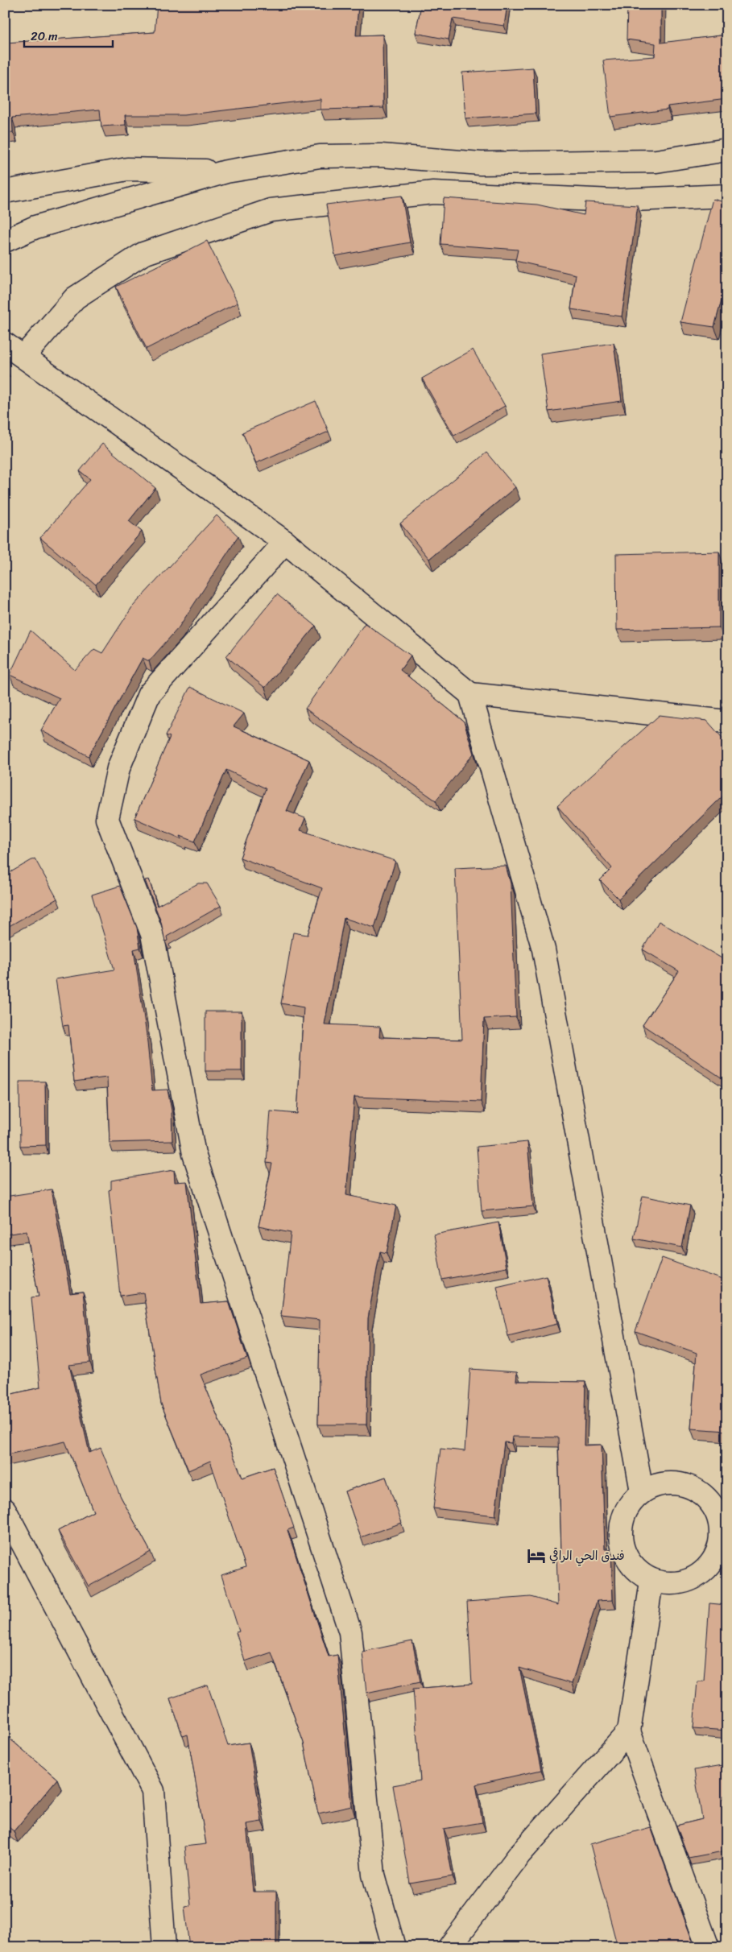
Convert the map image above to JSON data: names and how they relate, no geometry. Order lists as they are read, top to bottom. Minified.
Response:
{"places":{"hotel":["فندق الحي الراقي"]},"scale_bar":"20 m"}
